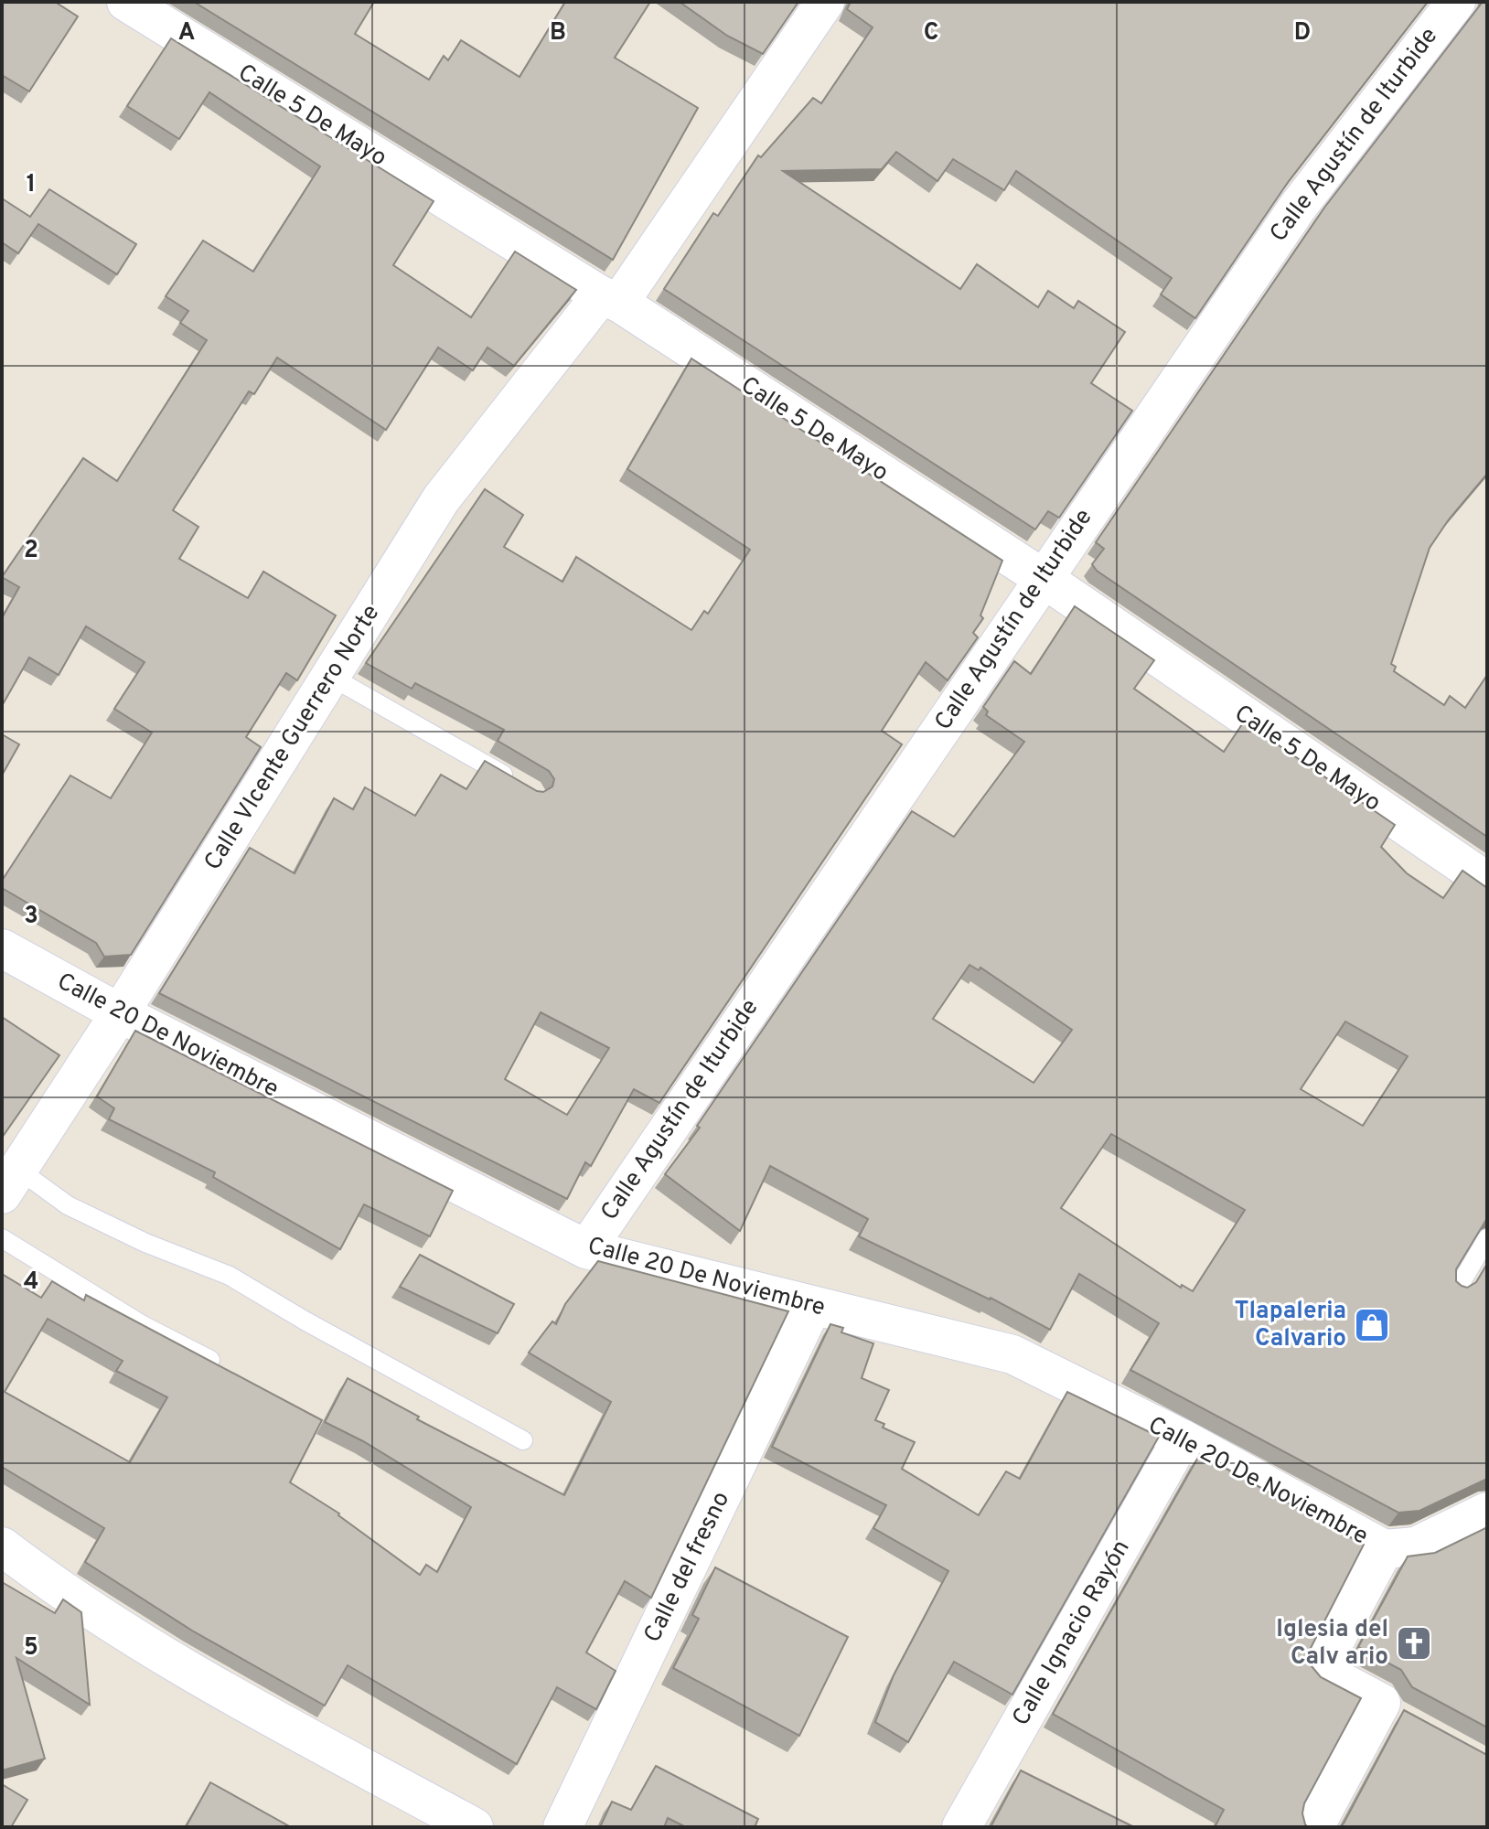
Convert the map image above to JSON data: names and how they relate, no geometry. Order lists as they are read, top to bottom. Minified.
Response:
{"streets":{"street":["Calle 5 De Mayo","Calle Agustín de Iturbide","Calle VIcente Guerrero Norte","Calle 20 De Noviembre","Calle del fresno","Calle Ignacio Rayón"]},"crossings":[["Calle 5 De Mayo","Calle Agustín de Iturbide"],["Calle 5 De Mayo","Calle VIcente Guerrero Norte"],["Calle Agustín de Iturbide","Calle 20 De Noviembre"],["Calle VIcente Guerrero Norte","Calle 20 De Noviembre"],["Calle 20 De Noviembre","Calle del fresno"],["Calle 20 De Noviembre","Calle Ignacio Rayón"]],"places":{"shop":["Tlapaleria Calvario"],"church":["Iglesia del Calv ario"]},"grid":{"columns":["A","B","C","D"],"rows":["1","2","3","4","5"]}}
